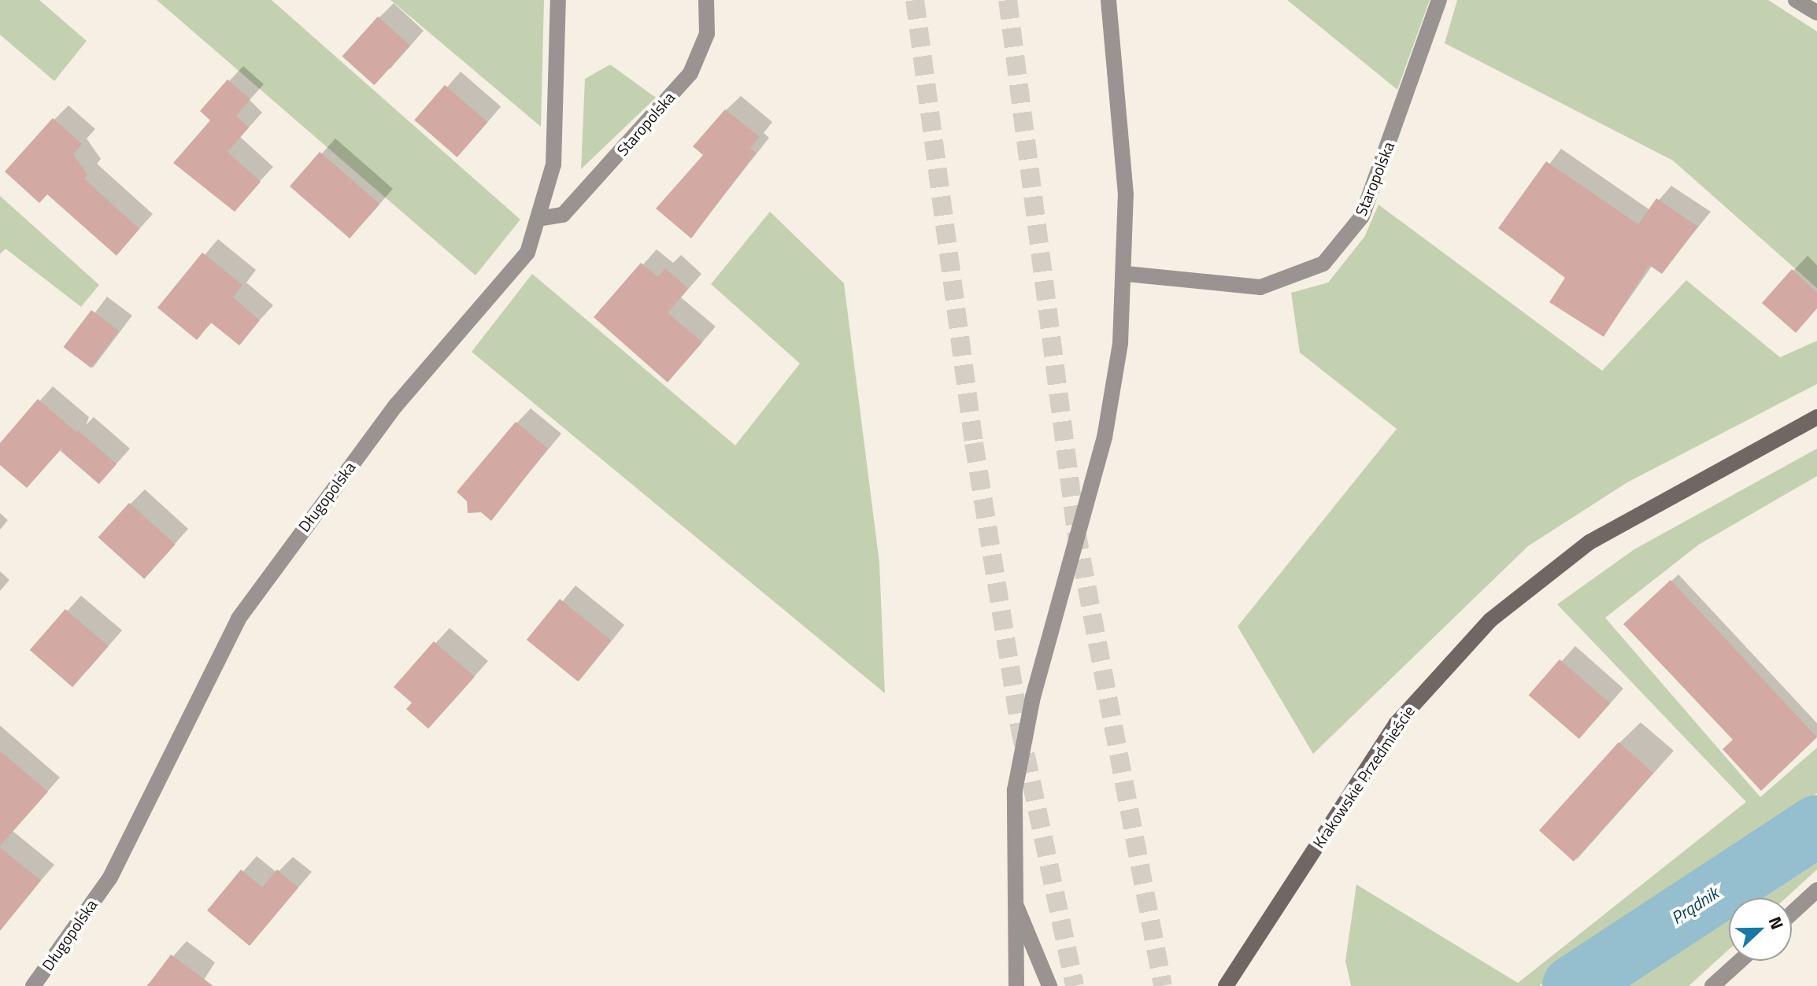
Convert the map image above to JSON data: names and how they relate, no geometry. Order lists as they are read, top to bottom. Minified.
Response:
{"streets":{"main road":["Krakowskie Przedmieście"],"street":["Staropolska","Długopolska"]},"crossings":[["Staropolska","Długopolska"]],"water":["Prądnik"],"north":"right"}
